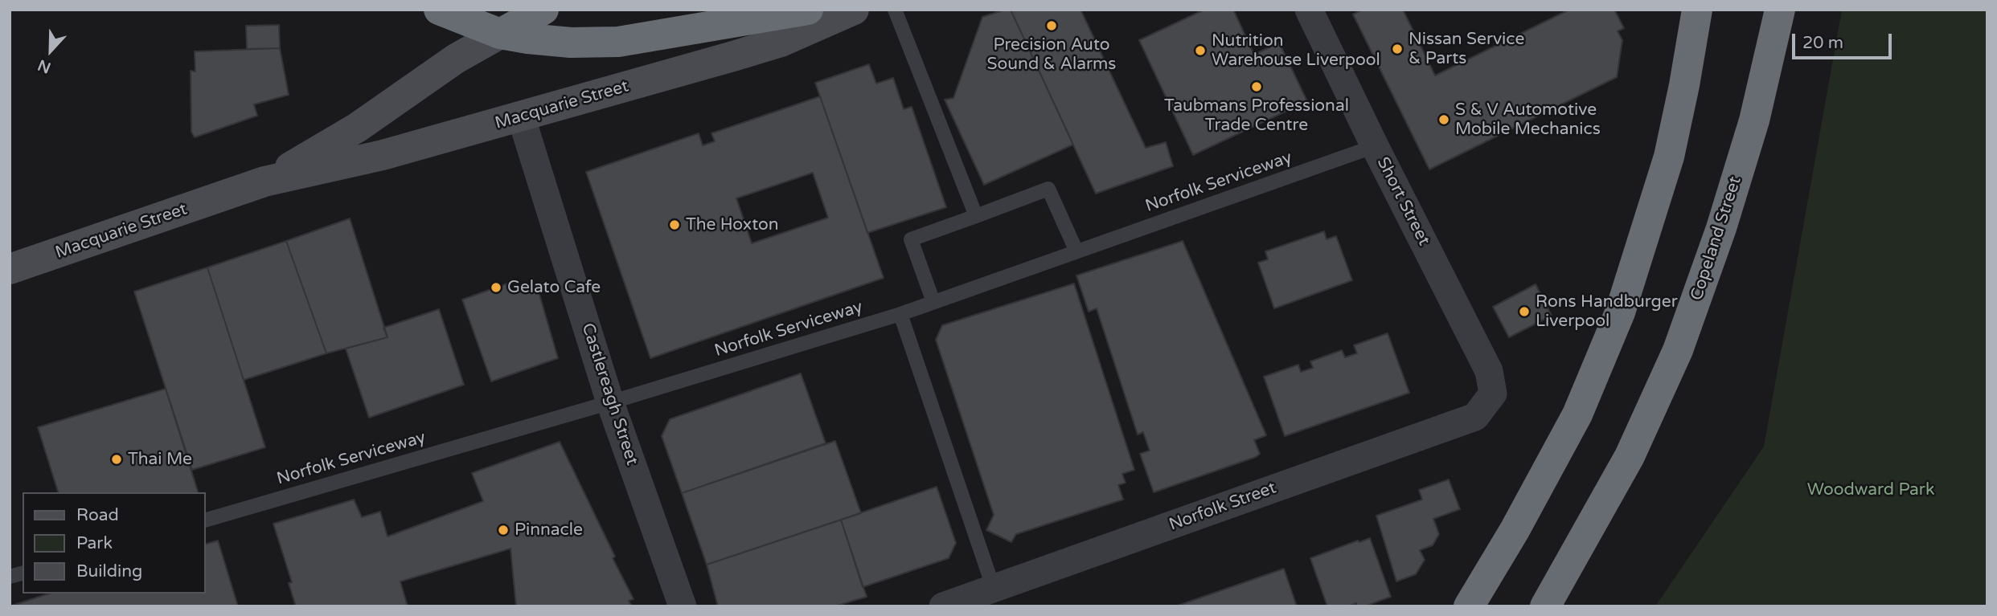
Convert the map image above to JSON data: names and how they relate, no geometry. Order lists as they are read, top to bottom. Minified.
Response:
{"streets":{"highway":["Macquarie Street","Copeland Street"],"street":["Short Street","Castlereagh Street","Norfolk Street"],"lane":["Norfolk Serviceway"]},"crossings":[["Macquarie Street","Castlereagh Street"],["Norfolk Serviceway","Short Street"],["Norfolk Serviceway","Castlereagh Street"],["Short Street","Norfolk Street"]],"parks":["Woodward Park"],"places":["Precision Auto Sound & Alarms","Nissan Service & Parts","Nutrition Warehouse Liverpool","Taubmans Professional Trade Centre","S & V Automotive Mobile Mechanics","The Hoxton","Gelato Cafe","Rons Handburger Liverpool","Thai Me","Pinnacle"],"legend":["Road","Park","Building"],"scale_bar":"20 m","north":"bottom"}
